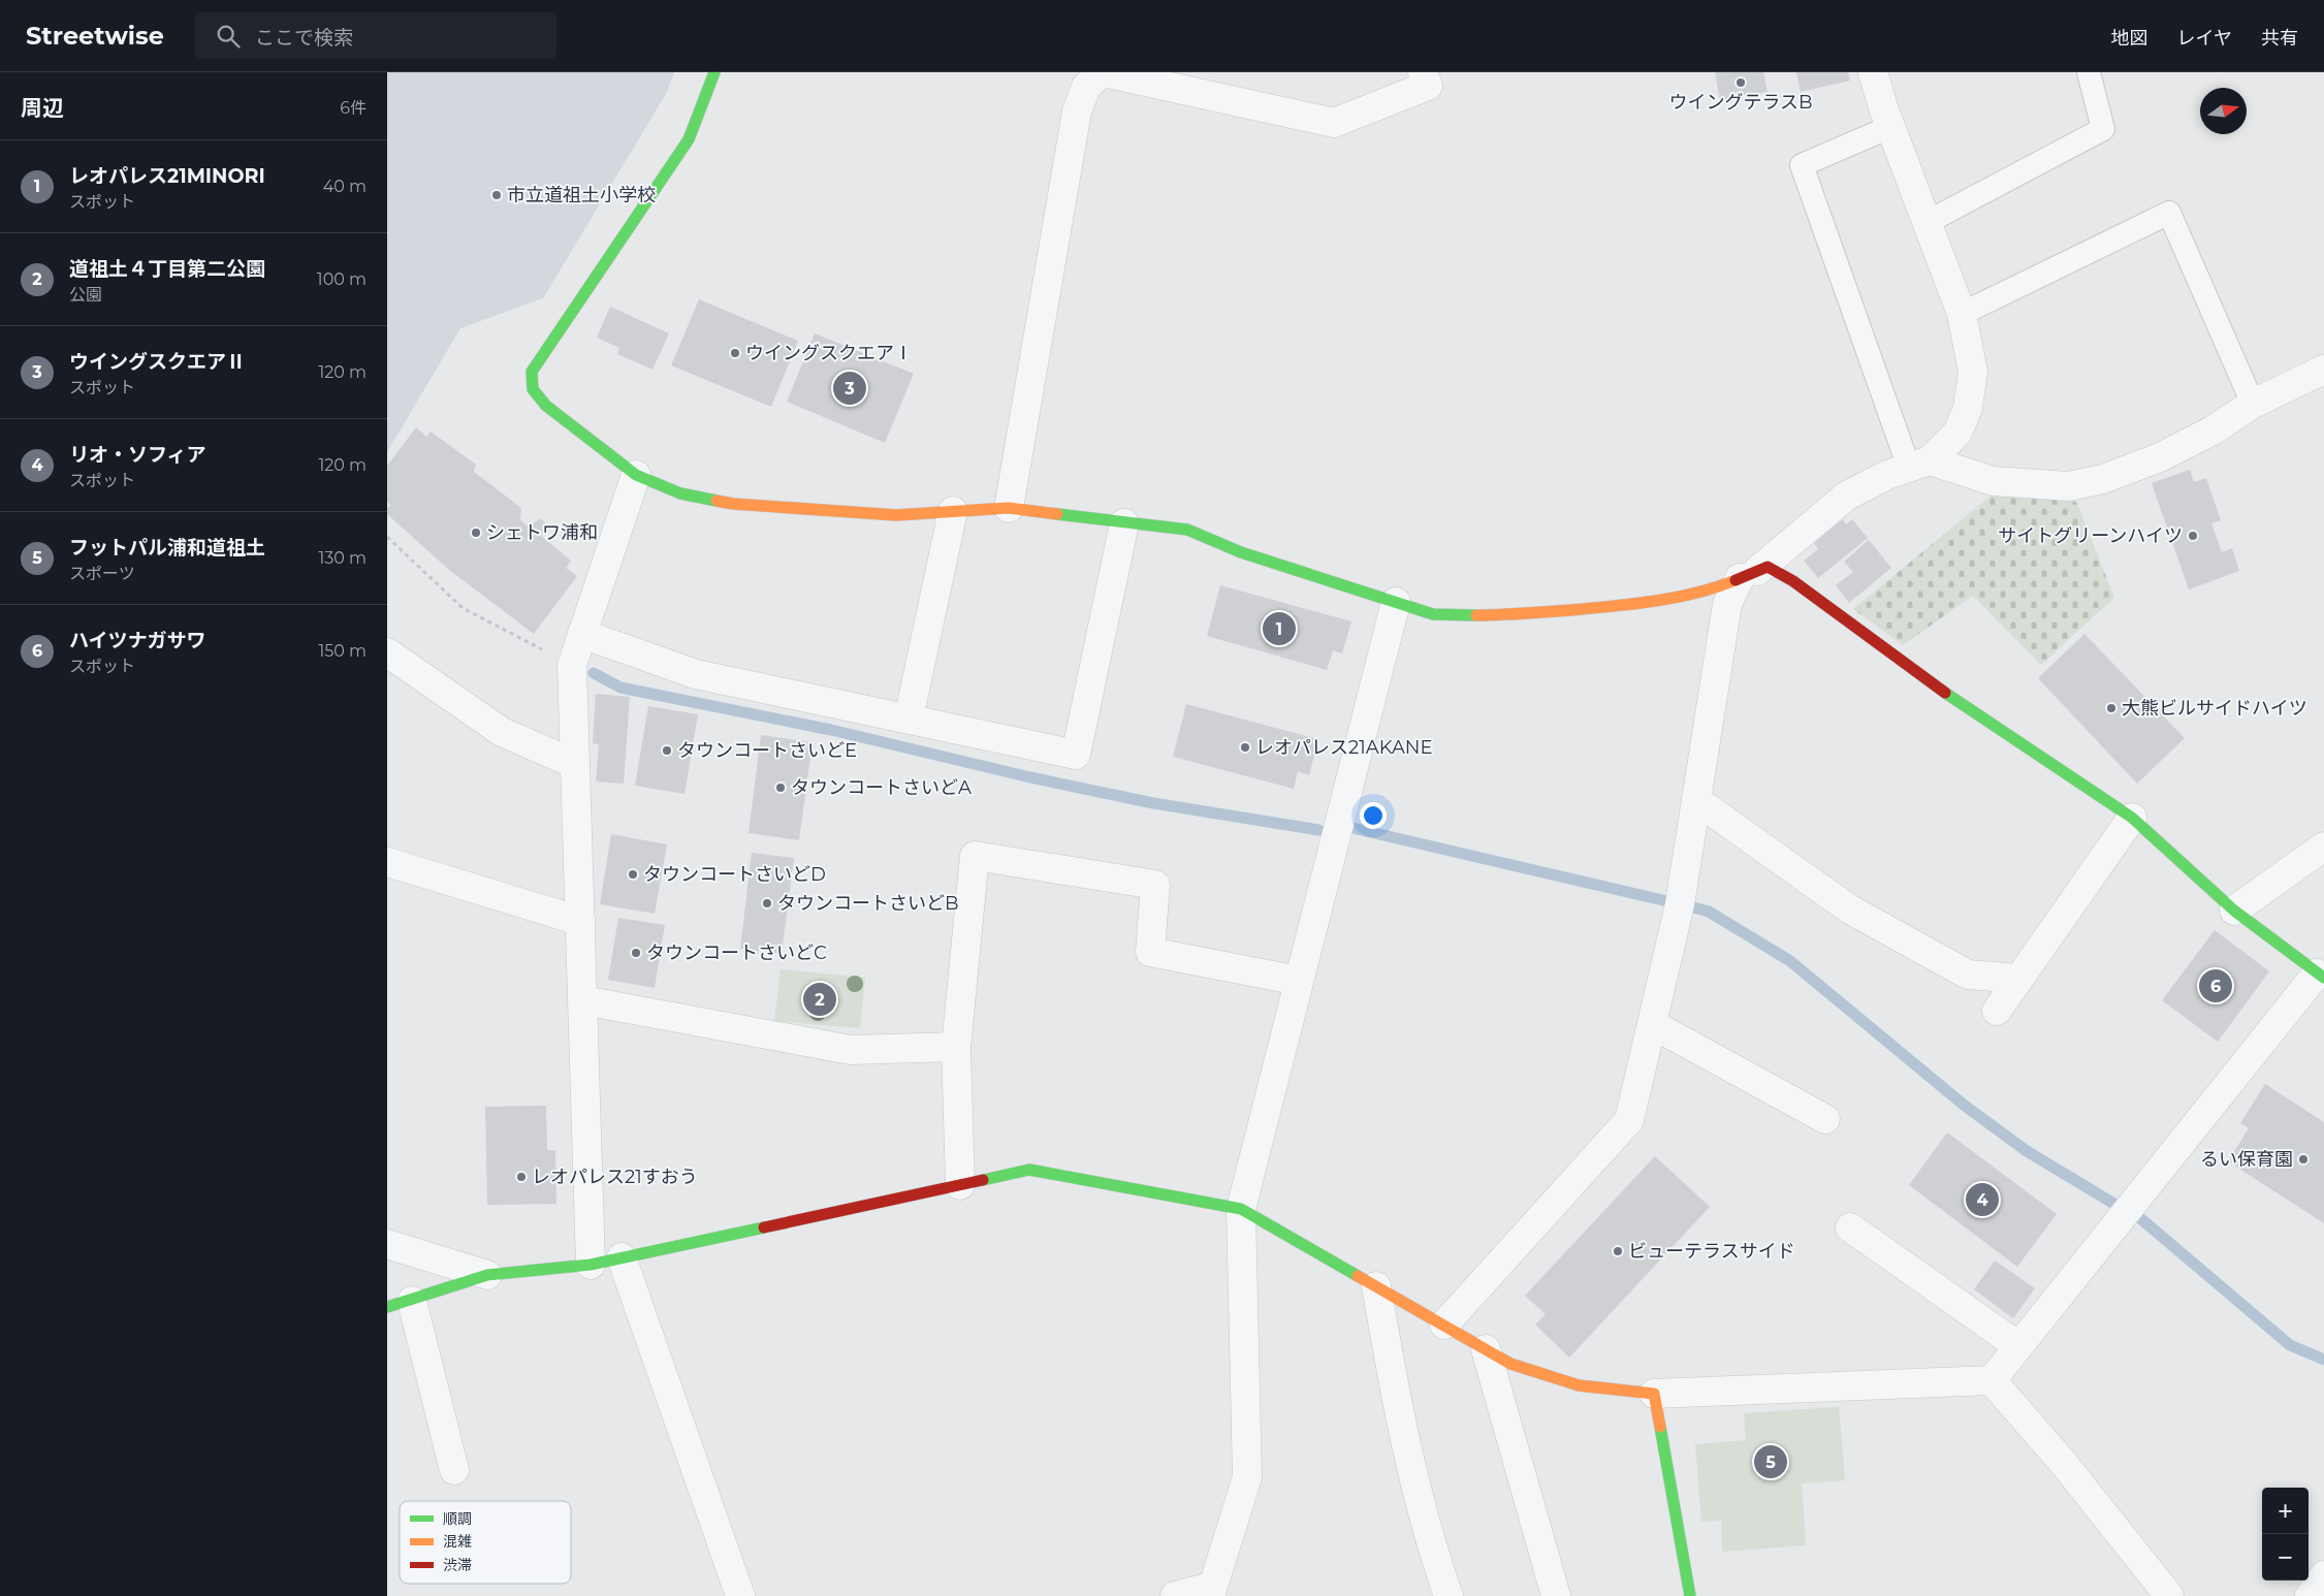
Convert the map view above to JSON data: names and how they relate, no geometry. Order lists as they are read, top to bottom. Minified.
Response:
{"places":["ウイングテラスB","市立道祖土小学校","ウイングスクエアⅠ","シェトワ浦和","サイトグリーンハイツ","大熊ビルサイドハイツ","レオパレス21AKANE","タウンコートさいどE","タウンコートさいどA","タウンコートさいどD","タウンコートさいどB","タウンコートさいどC","るい保育園","レオパレス21すおう","ビューテラスサイド"],"legend":["順調","混雑","渋滞"],"north":"right","page":{"header":"Streetwise","search":"ここで検索","nav":["地図","レイヤ","共有"],"heading":["周辺","6件"],"list":[{"mark":"1","name":"レオパレス21MINORI","note":"スポット","value":"40 m"},{"mark":"2","name":"道祖土４丁目第二公園","note":"公園","value":"100 m"},{"mark":"3","name":"ウイングスクエアⅡ","note":"スポット","value":"120 m"},{"mark":"4","name":"リオ・ソフィア","note":"スポット","value":"120 m"},{"mark":"5","name":"フットパル浦和道祖土","note":"スポーツ","value":"130 m"},{"mark":"6","name":"ハイツナガサワ","note":"スポット","value":"150 m"}],"pins":["3","1","6","2","4","5"],"map_buttons":["+","−"]}}
